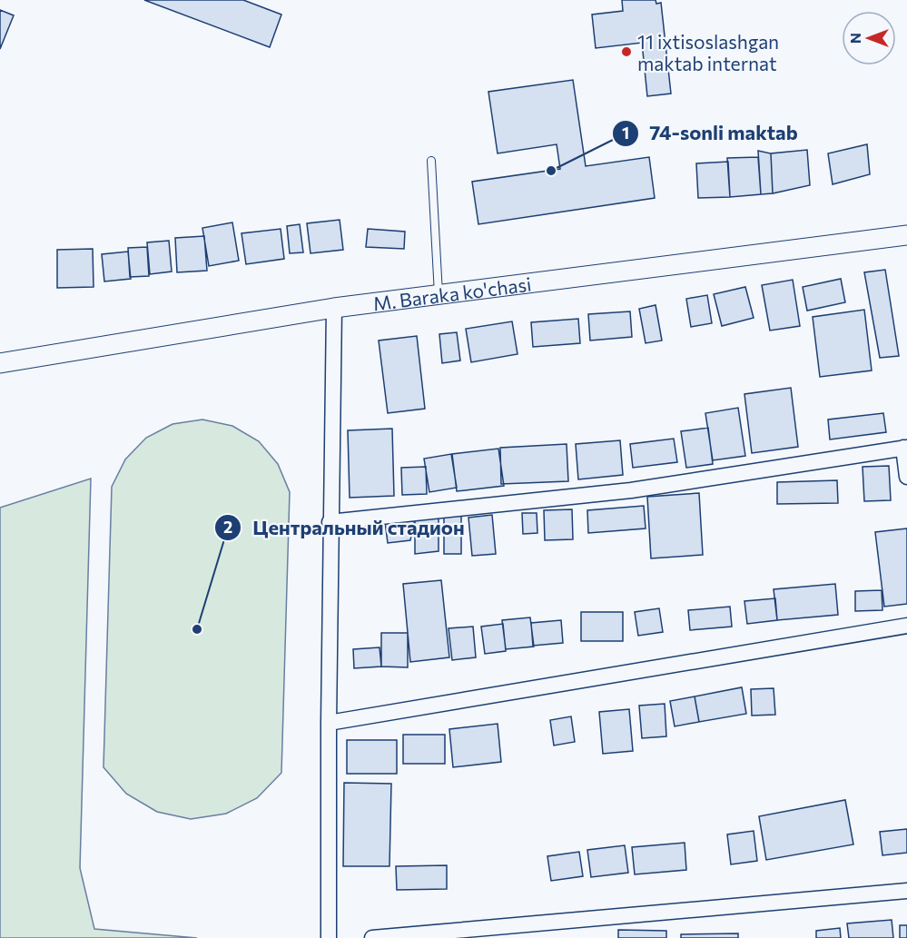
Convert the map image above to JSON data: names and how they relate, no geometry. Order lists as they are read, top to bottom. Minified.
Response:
{"streets":{"street":["M. Baraka ko'chasi"]},"places":["11 ixtisoslashgan maktab internat","74-sonli maktab","Центральный стадион"],"north":"left"}
